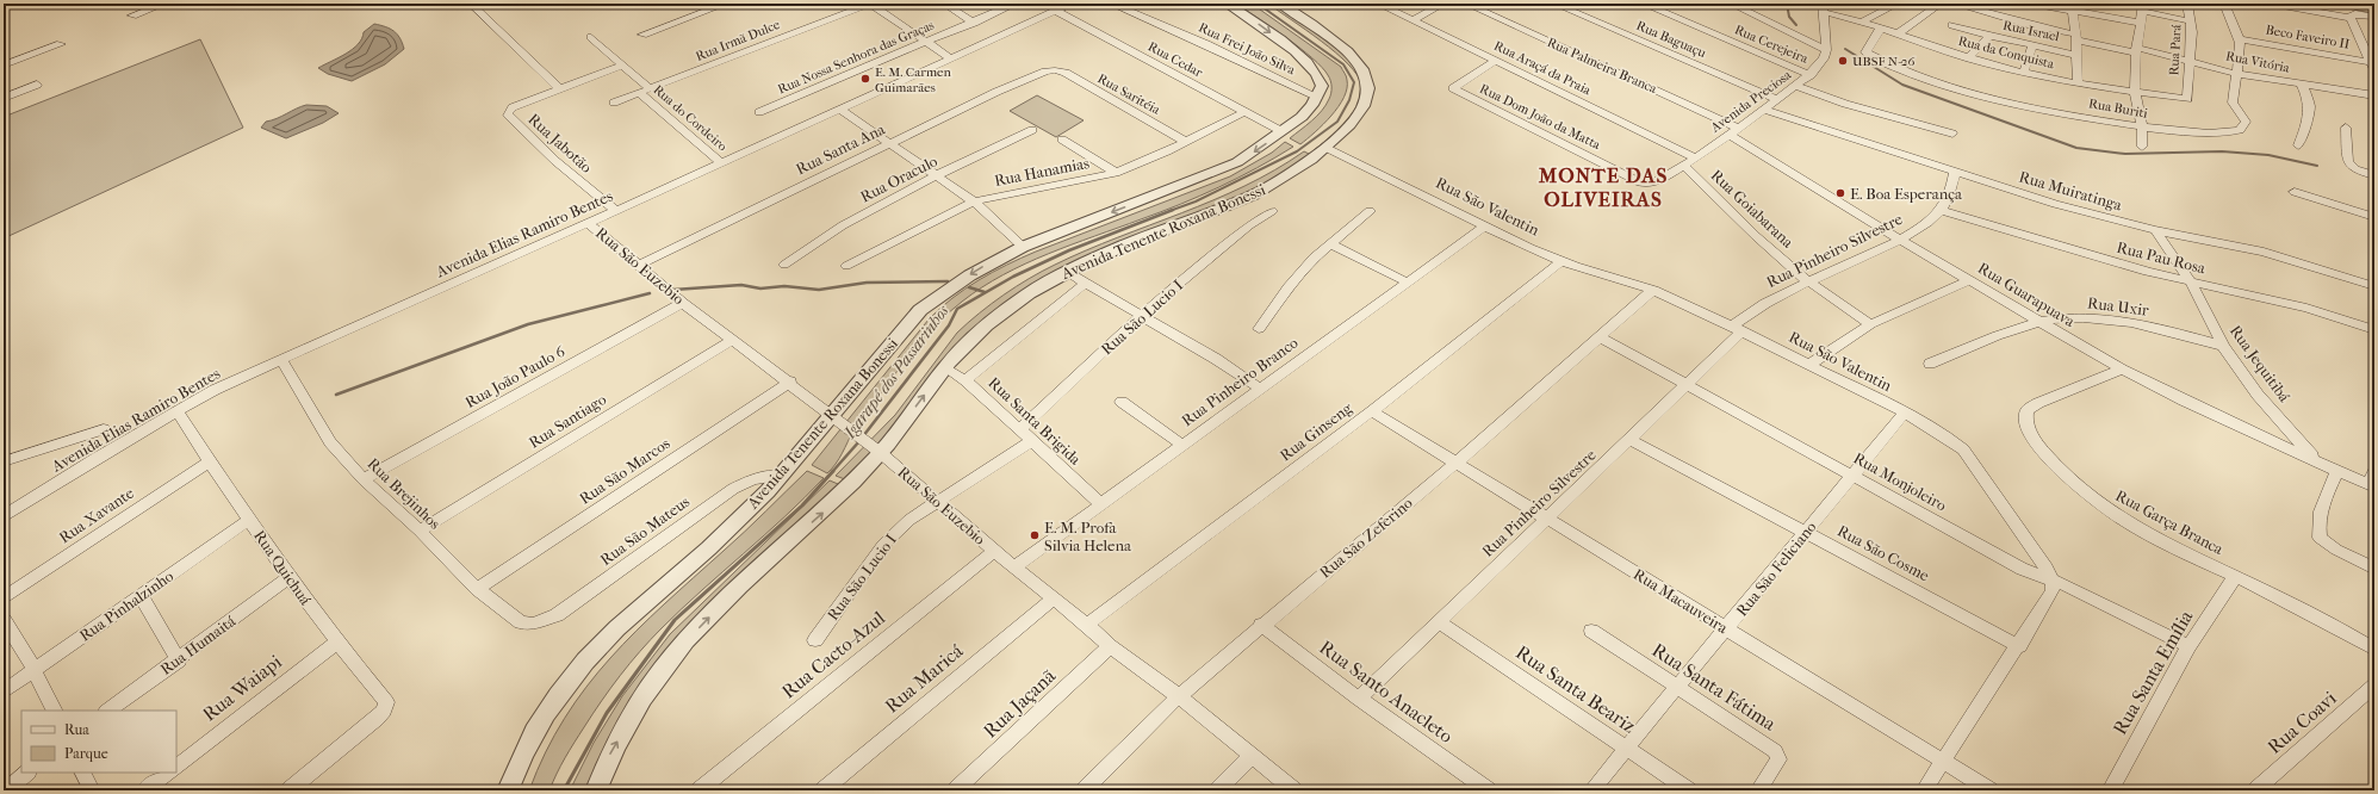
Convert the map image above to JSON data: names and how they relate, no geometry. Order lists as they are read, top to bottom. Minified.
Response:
{"streets":{"street":["Rua Israel","Beco Faveiro II","Rua Baguaçu","Rua Irmã Dulce","Rua Cerejeira","Rua Frei João Silva","Rua Pará","Rua da Conquista","Rua Nossa Senhora das Graças","Rua Cedar","Rua Vitória","Rua Palmeira Branca","Rua Araçá da Praia","Rua Saritéia","Avenida Preciosa","Rua Buriti","Rua Dom João da Matta","Rua do Cordeiro","Rua Jabotão","Rua Santa Ana","Rua Hanamias","Rua Oraculo","Rua Muiratinga","Rua São Valentin","Rua Goiabarana","Avenida Tenente Roxana Bonessi","Avenida Elias Ramiro Bentes","Rua Pinheiro Silvestre","Rua Pau Rosa","Rua São Euzebio","Rua Guarapuava","Rua Uxir","Rua São Lucio I","Rua Jequitibá","Rua João Paulo 6","Rua Pinheiro Branco","Rua Santiago","Rua Santa Brigida","Rua Ginseng","Rua São Marcos","Rua Monjoleiro","Rua Brejinhos","Rua Xavante","Rua Garça Branca","Rua São Mateus","Rua São Zeferino","Rua São Cosme","Rua Quichuá","Rua São Feliciano","Rua Macauveira","Rua Pinhalzinho","Rua Humaitá","Rua Cacto-Azul","Rua Santa Emília","Rua Maricá","Rua Santa Fátima","Rua Waiapi","Rua Santa Beariz","Rua Santo Anacleto","Rua Jaçanã","Rua Coavi"]},"crossings":[["Beco Faveiro II","Rua Buriti"],["Rua Baguaçu","Avenida Preciosa"],["Rua Irmã Dulce","Rua do Cordeiro"],["Rua Cerejeira","Avenida Preciosa"],["Rua Frei João Silva","Avenida Tenente Roxana Bonessi"],["Rua Pará","Rua da Conquista"],["Rua Pará","Rua Vitória"],["Rua da Conquista","Rua Buriti"],["Rua Cedar","Rua Hanamias"],["Rua Cedar","Avenida Tenente Roxana Bonessi"],["Rua Cedar","Avenida Elias Ramiro Bentes"],["Rua Vitória","Rua Buriti"],["Rua Palmeira Branca","Avenida Preciosa"],["Rua Palmeira Branca","Rua Guarapuava"],["Rua Araçá da Praia","Avenida Preciosa"],["Rua Araçá da Praia","Rua Dom João da Matta"],["Rua Saritéia","Rua Santa Ana"],["Rua Saritéia","Rua Hanamias"],["Avenida Preciosa","Rua Dom João da Matta"],["Avenida Preciosa","Rua Muiratinga"],["Avenida Preciosa","Rua Goiabarana"],["Avenida Preciosa","Rua Guarapuava"],["Rua do Cordeiro","Avenida Elias Ramiro Bentes"],["Rua Jabotão","Avenida Elias Ramiro Bentes"],["Rua Santa Ana","Rua São Euzebio"],["Rua Muiratinga","Rua Pinheiro Silvestre"],["Rua Muiratinga","Rua Jequitibá"],["Rua São Valentin","Avenida Tenente Roxana Bonessi"],["Rua São Valentin","Rua Pinheiro Silvestre"],["Rua São Valentin","Rua Pinheiro Branco"],["Rua São Valentin","Rua Ginseng"],["Rua São Valentin","Rua Monjoleiro"],["Rua São Valentin","Rua São Zeferino"],["Rua São Valentin","Rua São Feliciano"],["Rua Goiabarana","Rua Pinheiro Silvestre"],["Avenida Tenente Roxana Bonessi","Rua São Euzebio"],["Avenida Tenente Roxana Bonessi","Rua Santa Brigida"],["Avenida Tenente Roxana Bonessi","Rua São Mateus"],["Avenida Elias Ramiro Bentes","Rua São Euzebio"],["Avenida Elias Ramiro Bentes","Rua Brejinhos"],["Avenida Elias Ramiro Bentes","Rua Quichuá"],["Rua Pinheiro Silvestre","Rua Pau Rosa"],["Rua Pinheiro Silvestre","Rua Guarapuava"],["Rua Pinheiro Silvestre","Rua Monjoleiro"],["Rua Pinheiro Silvestre","Rua São Cosme"],["Rua Pinheiro Silvestre","Rua Macauveira"],["Rua Pinheiro Silvestre","Rua Santa Beariz"],["Rua Pinheiro Silvestre","Rua Santo Anacleto"],["Rua Pau Rosa","Rua Jequitibá"],["Rua São Euzebio","Rua São Lucio I"],["Rua São Euzebio","Rua João Paulo 6"],["Rua São Euzebio","Rua Pinheiro Branco"],["Rua São Euzebio","Rua Santiago"],["Rua São Euzebio","Rua Ginseng"],["Rua São Euzebio","Rua São Marcos"],["Rua São Euzebio","Rua São Zeferino"],["Rua São Euzebio","Rua Cacto-Azul"],["Rua São Euzebio","Rua Maricá"],["Rua São Euzebio","Rua Jaçanã"],["Rua Guarapuava","Rua Uxir"],["Rua Guarapuava","Rua Jequitibá"],["Rua Guarapuava","Rua Garça Branca"],["Rua Uxir","Rua Jequitibá"],["Rua São Lucio I","Rua Santa Brigida"],["Rua João Paulo 6","Rua Brejinhos"],["Rua Pinheiro Branco","Rua Santa Brigida"],["Rua Santiago","Rua Brejinhos"],["Rua Ginseng","Rua Macauveira"],["Rua São Marcos","Rua Brejinhos"],["Rua Monjoleiro","Rua São Zeferino"],["Rua Monjoleiro","Rua São Feliciano"],["Rua Monjoleiro","Rua Santa Emília"],["Rua Brejinhos","Rua São Mateus"],["Rua Xavante","Rua Quichuá"],["Rua Garça Branca","Rua Santa Emília"],["Rua São Zeferino","Rua Macauveira"],["Rua São Zeferino","Rua Santo Anacleto"],["Rua São Cosme","Rua São Feliciano"],["Rua Quichuá","Rua Pinhalzinho"],["Rua Quichuá","Rua Humaitá"],["Rua Quichuá","Rua Waiapi"],["Rua São Feliciano","Rua Macauveira"],["Rua São Feliciano","Rua Santa Fátima"],["Rua São Feliciano","Rua Santa Beariz"]],"districts":["MONTE DAS OLIVEIRAS"],"water":["Igarapé dos Passarinhos"],"places":["UBSF N-26","E. M. Carmen Guimarães","E. Boa Esperança","E. M. Profa Silvia Helena"],"legend":["Rua","Parque"]}
